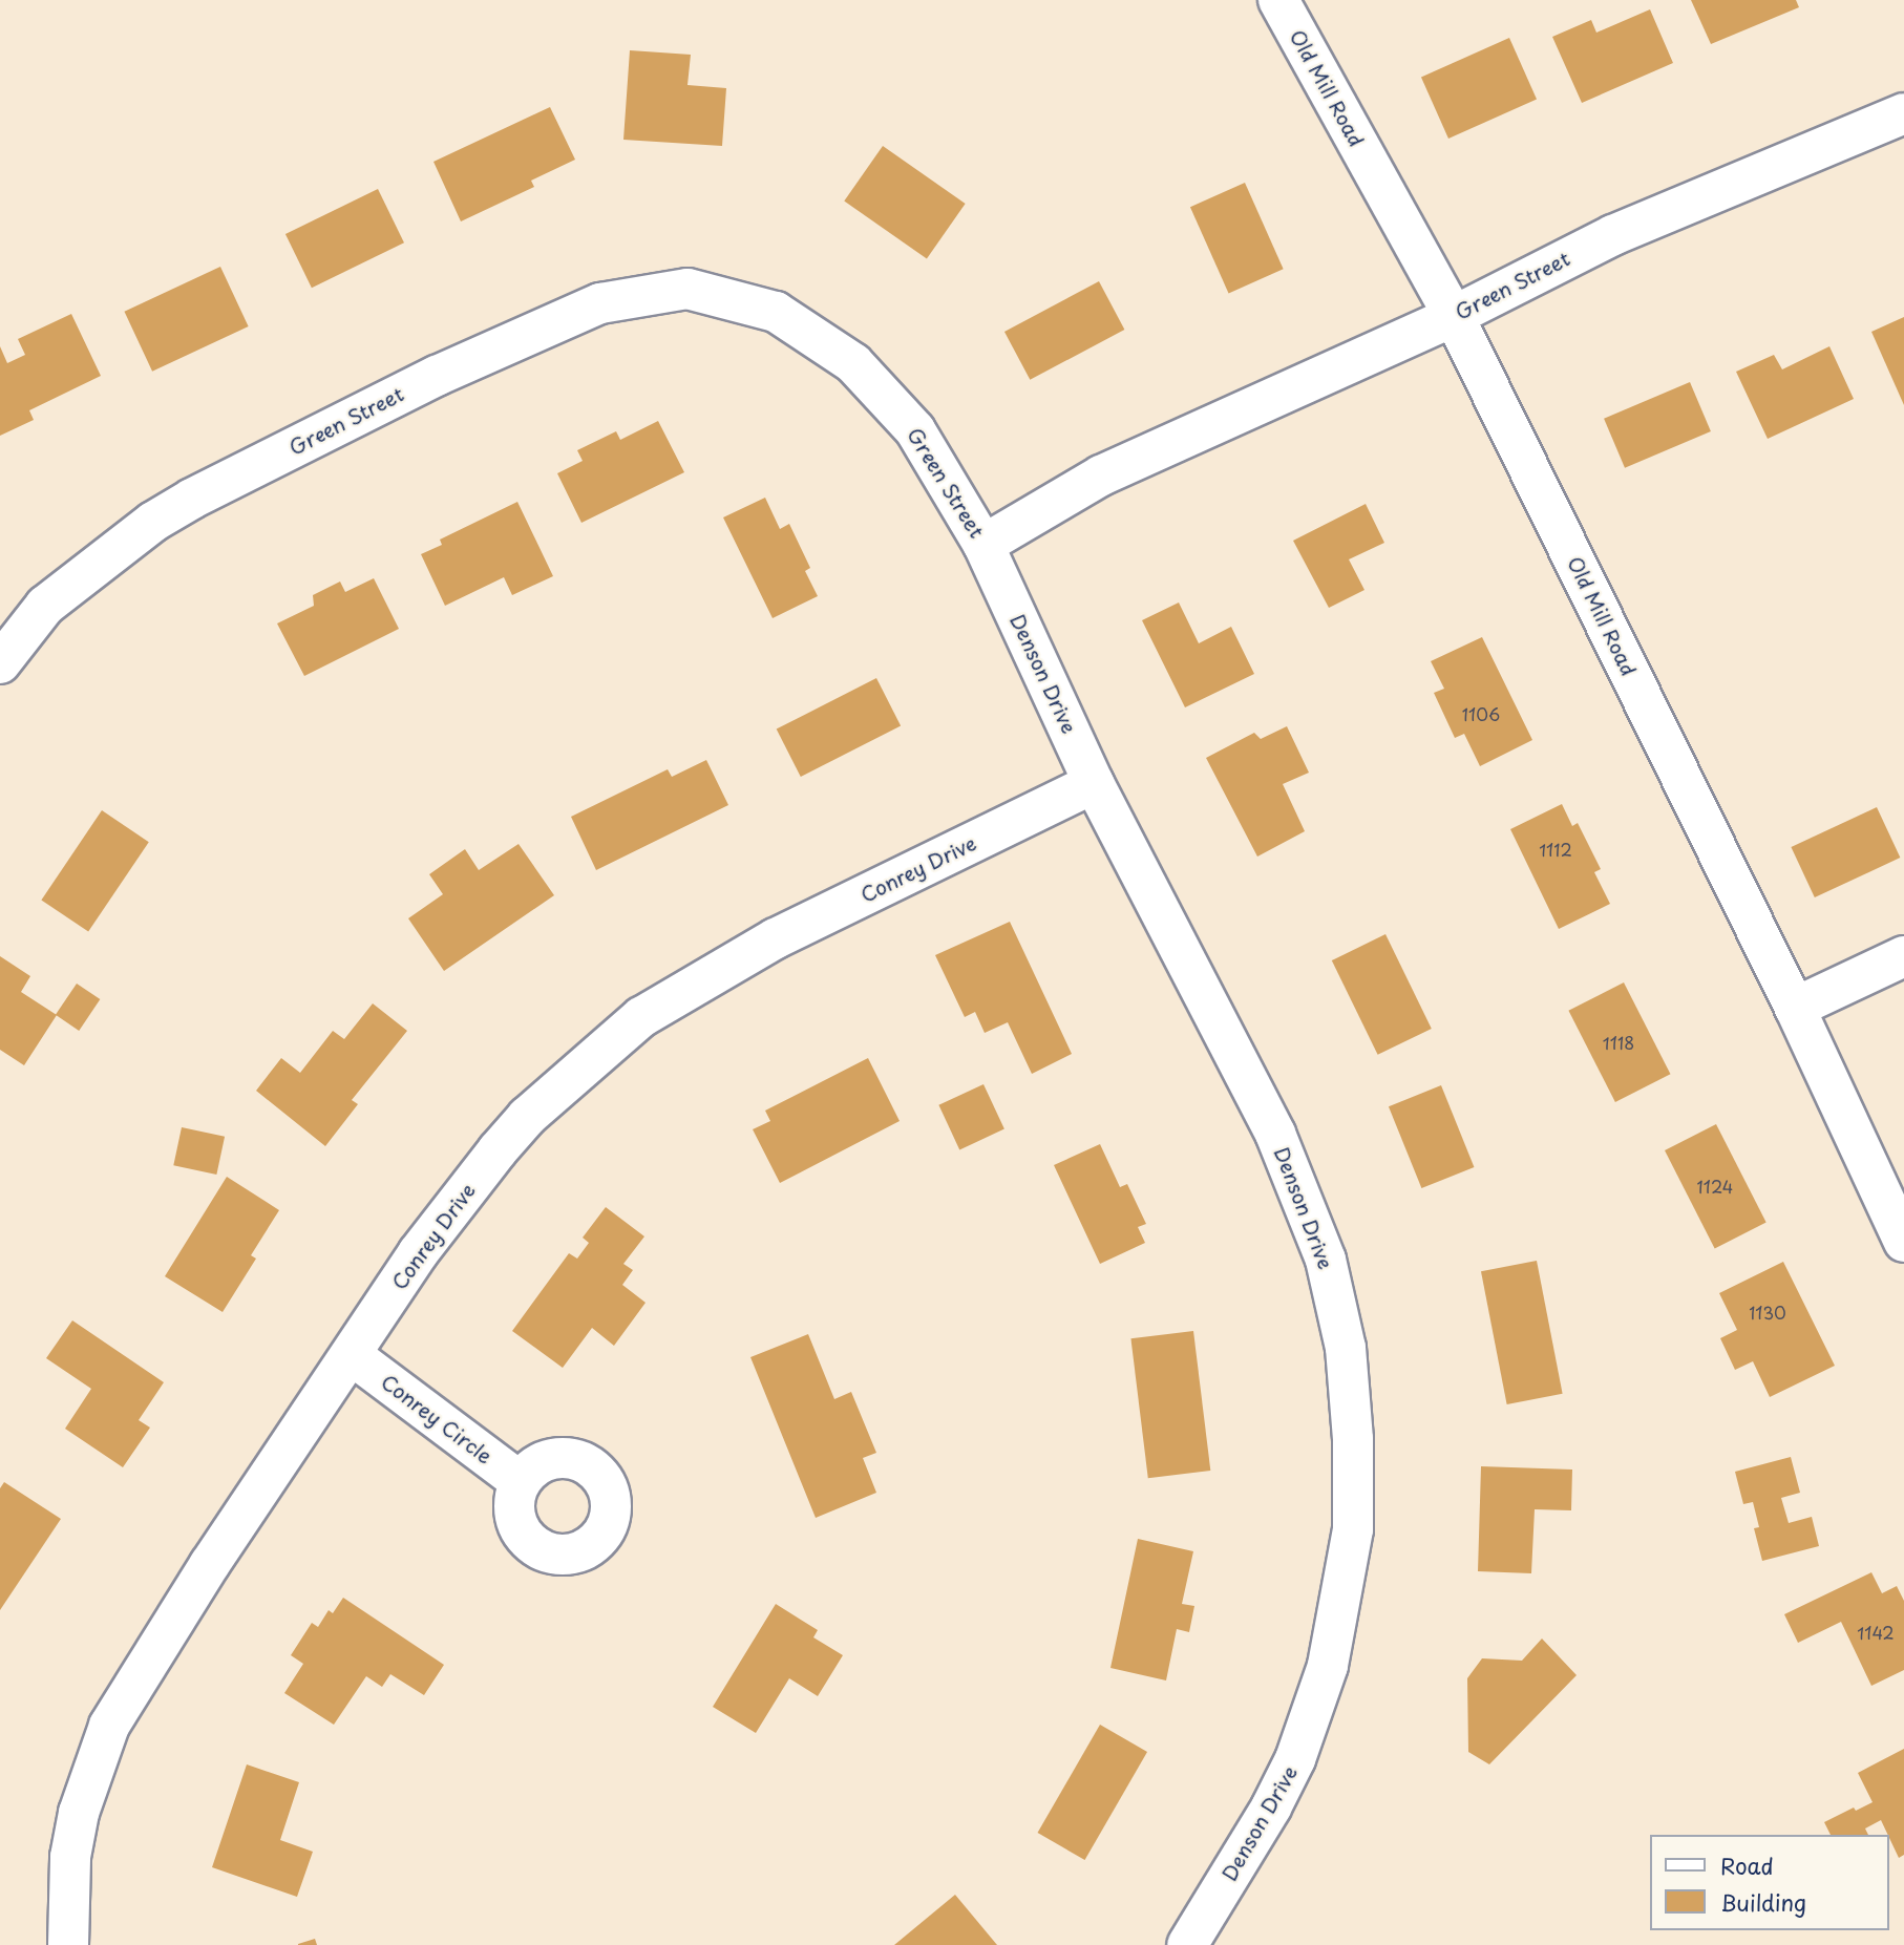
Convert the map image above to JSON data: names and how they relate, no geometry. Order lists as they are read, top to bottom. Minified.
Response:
{"streets":{"street":["Old Mill Road","Green Street","Denson Drive","Conrey Drive","Conrey Circle"]},"crossings":[["Old Mill Road","Green Street"],["Green Street","Denson Drive"],["Denson Drive","Conrey Drive"],["Conrey Drive","Conrey Circle"]],"house_numbers":["1106","1112","1118","1124","1130","1142"],"legend":["Road","Building"]}
